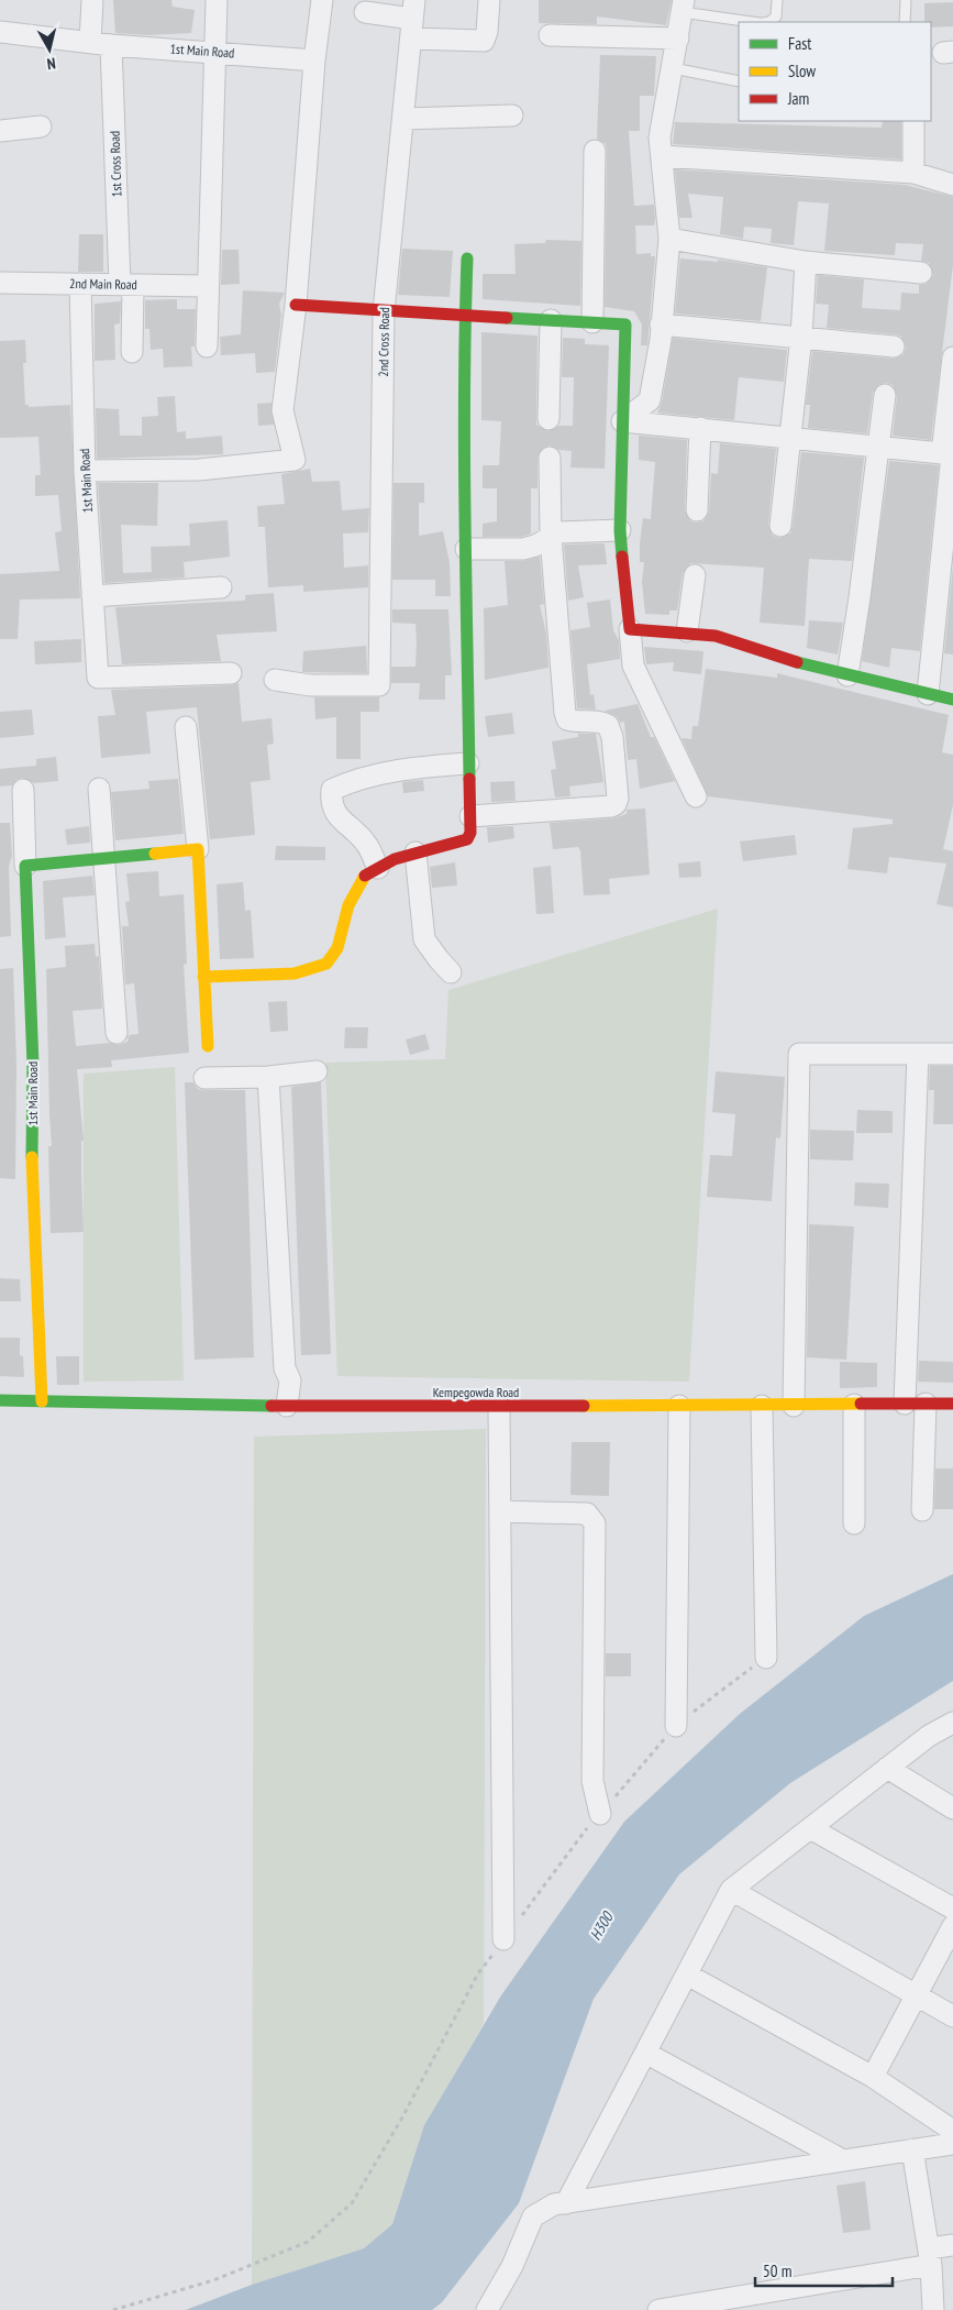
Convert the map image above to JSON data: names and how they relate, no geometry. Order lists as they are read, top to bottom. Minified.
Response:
{"streets":{"street":["1st Main Road","1st Cross Road","2nd Main Road","2nd Cross Road","Kempegowda Road"]},"crossings":[["1st Main Road","1st Cross Road"],["1st Main Road","2nd Main Road"],["1st Main Road","Kempegowda Road"],["1st Cross Road","2nd Main Road"]],"water":["H300"],"legend":["Fast","Slow","Jam"],"scale_bar":"50 m","north":"bottom"}
